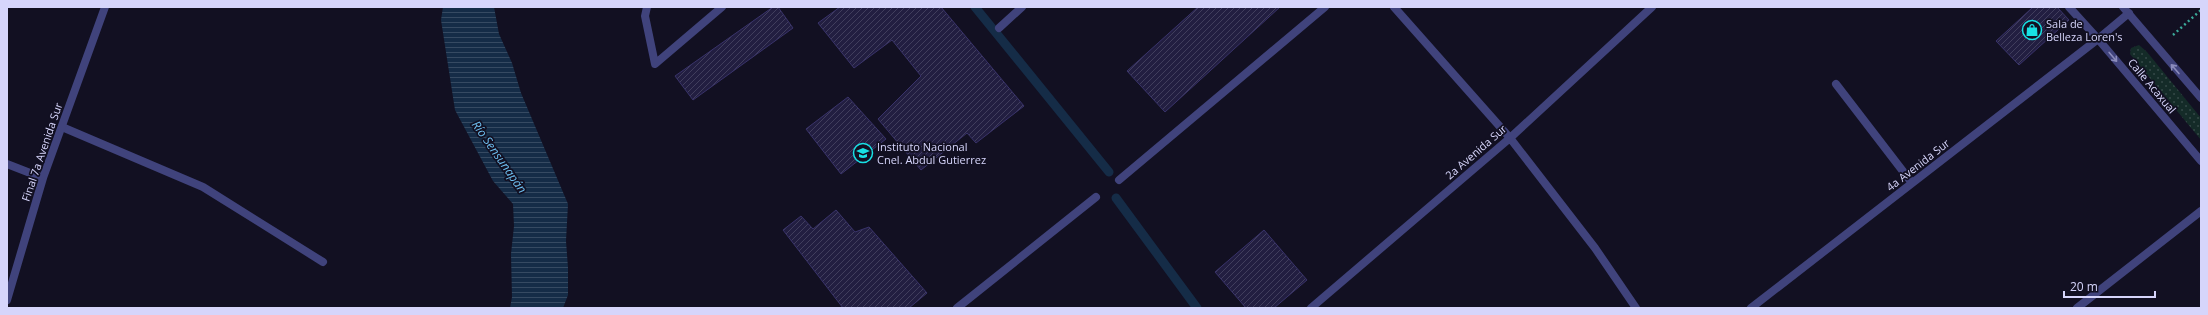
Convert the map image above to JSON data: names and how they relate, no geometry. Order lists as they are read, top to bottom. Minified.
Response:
{"streets":{"street":["Calle Acaxual","Final 7a Avenida Sur","2a Avenida Sur","4a Avenida Sur"]},"crossings":[["Calle Acaxual","4a Avenida Sur"]],"water":["Río Sensunapán"],"places":{"shop":["Sala de Belleza Loren's"],"school or university":["Instituto Nacional Cnel. Abdul Gutierrez"]},"scale_bar":"20 m"}
